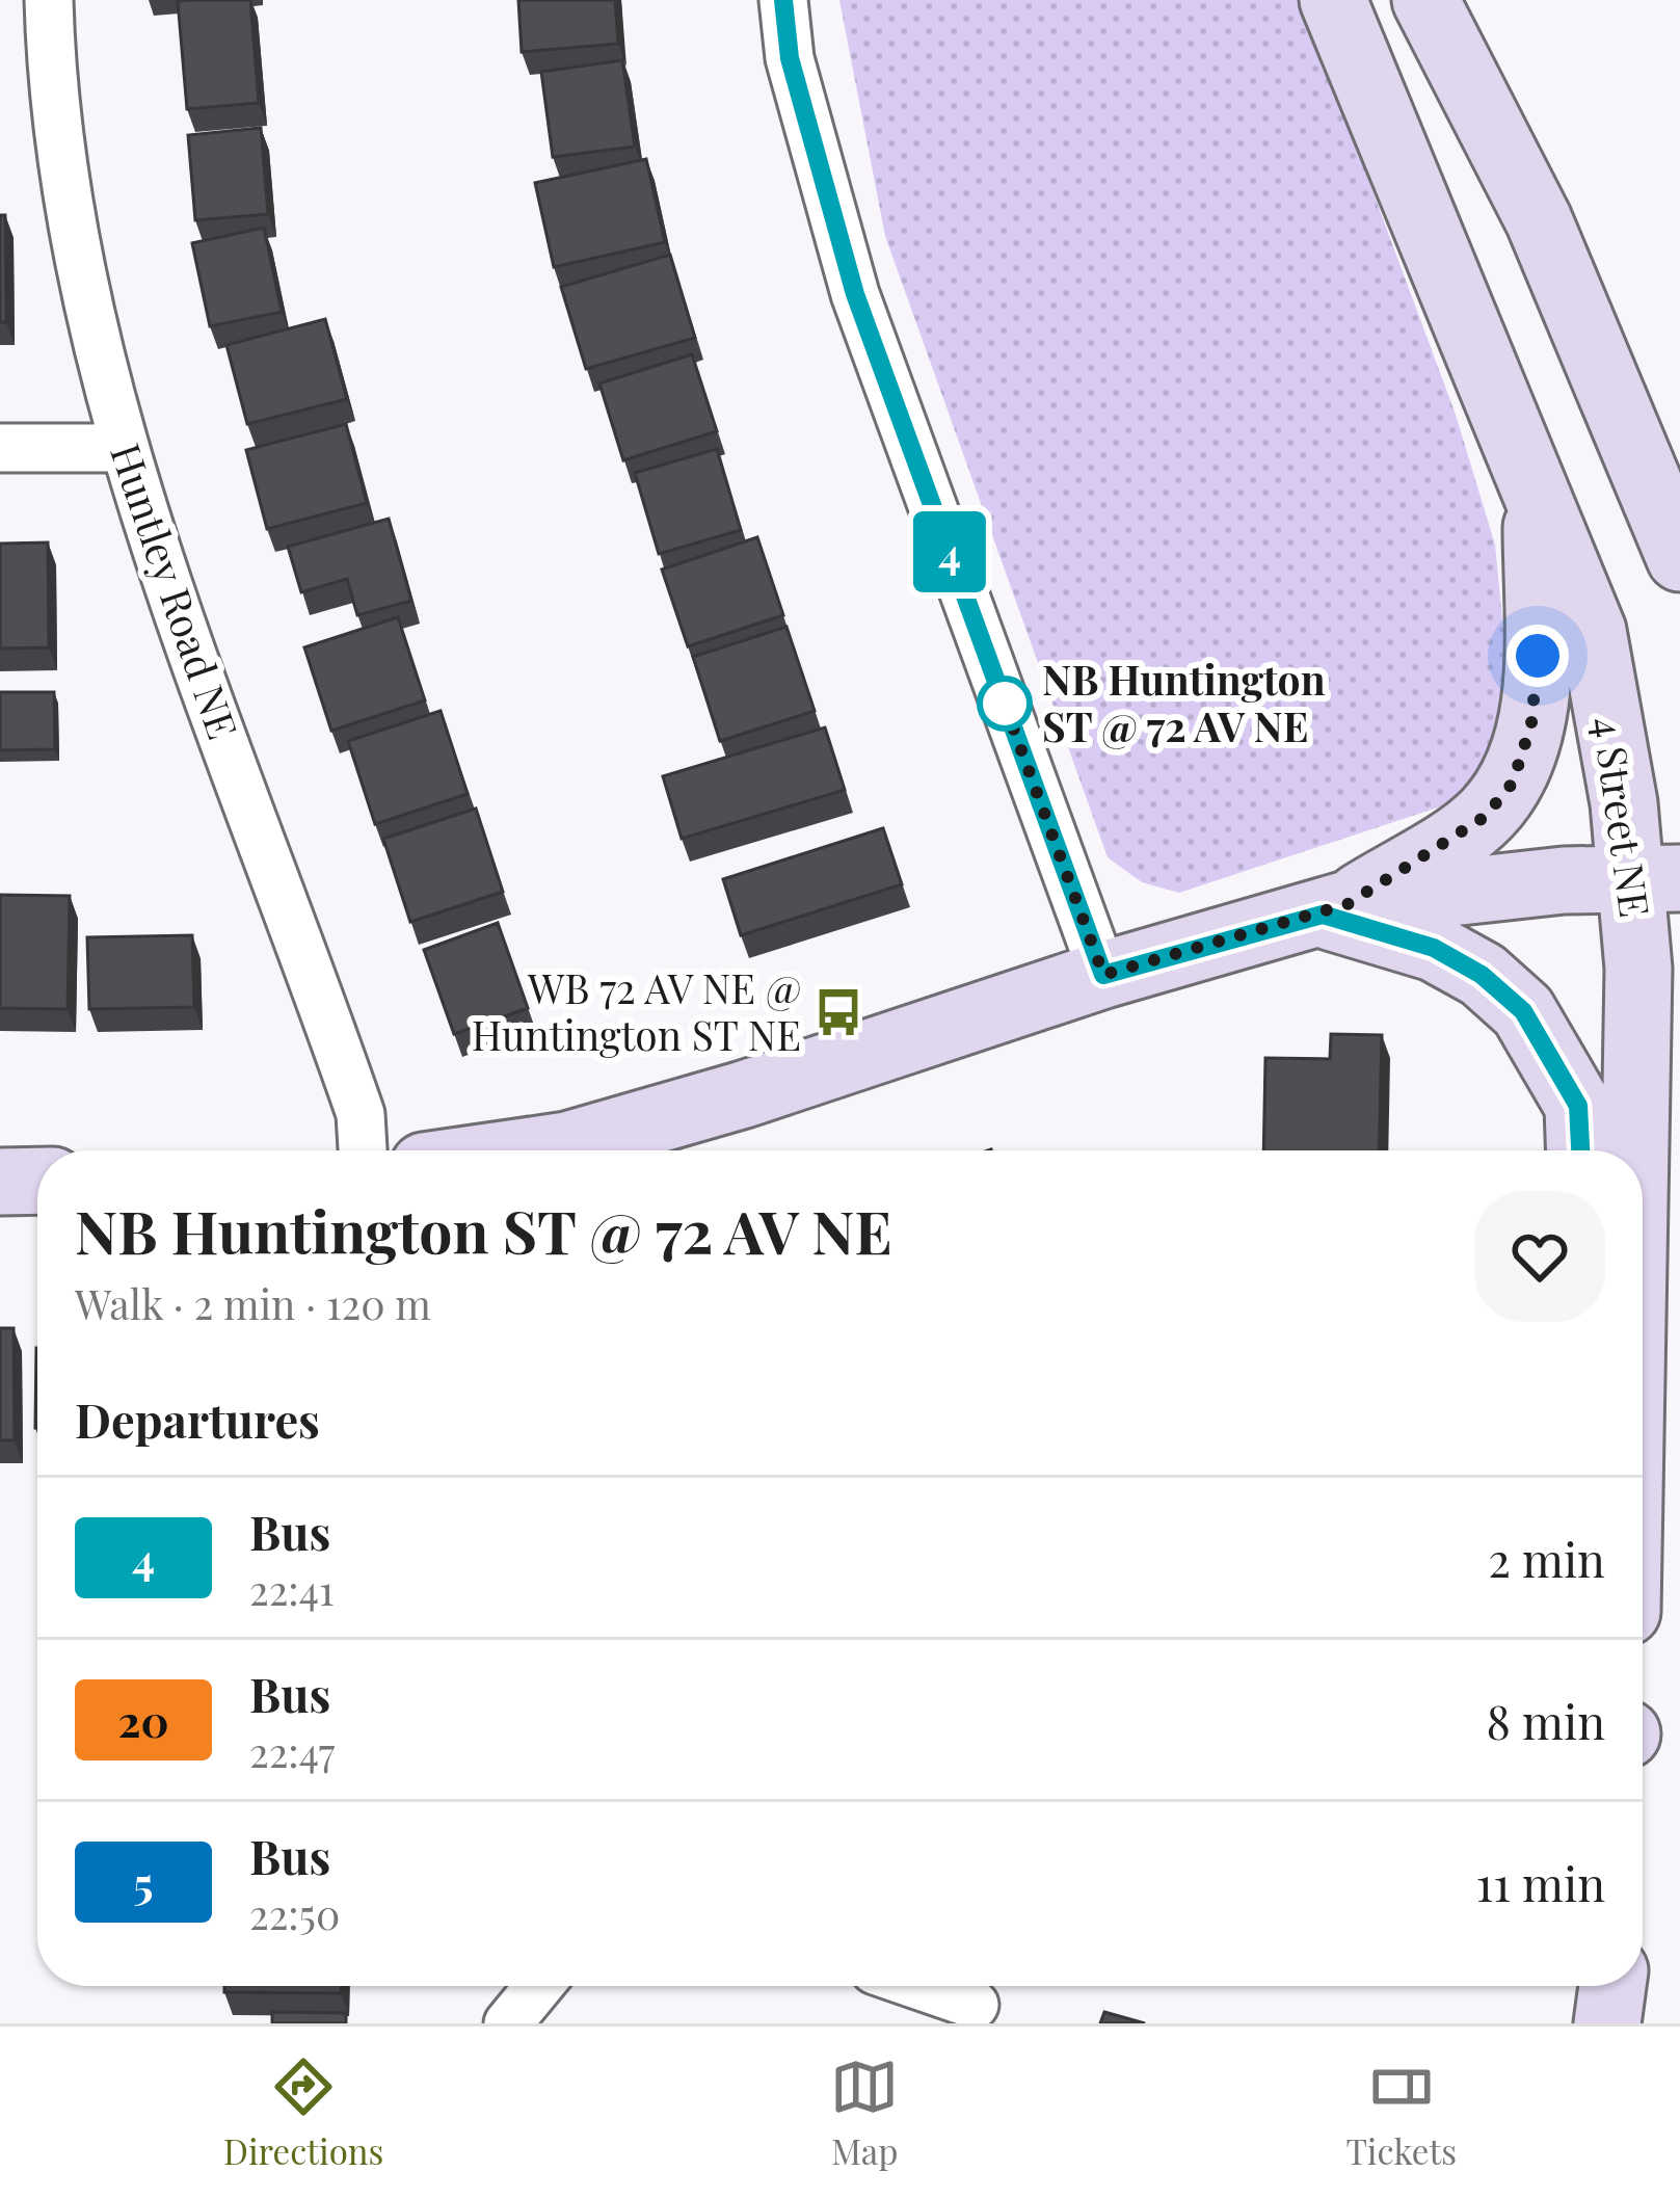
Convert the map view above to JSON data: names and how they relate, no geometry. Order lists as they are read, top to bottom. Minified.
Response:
{"streets":{"main road":["4 Street NE"],"street":["Huntley Road NE"]},"places":{"other":["NB Huntington ST @ 72 AV NE"],"bus stop":["WB 72 AV NE @ Huntington ST NE"]},"lines":["bus line 4"],"page":{"on_map":"4","heading":[["NB Huntington ST @ 72 AV NE","Walk · 2 min · 120 m"],"Departures"],"list":[{"mark":"4","name":"Bus","note":"22:41","value":"2 min"},{"mark":"20","name":"Bus","note":"22:47","value":"8 min"},{"mark":"5","name":"Bus","note":"22:50","value":"11 min"}],"tabs":["Directions","Map","Tickets"]}}
